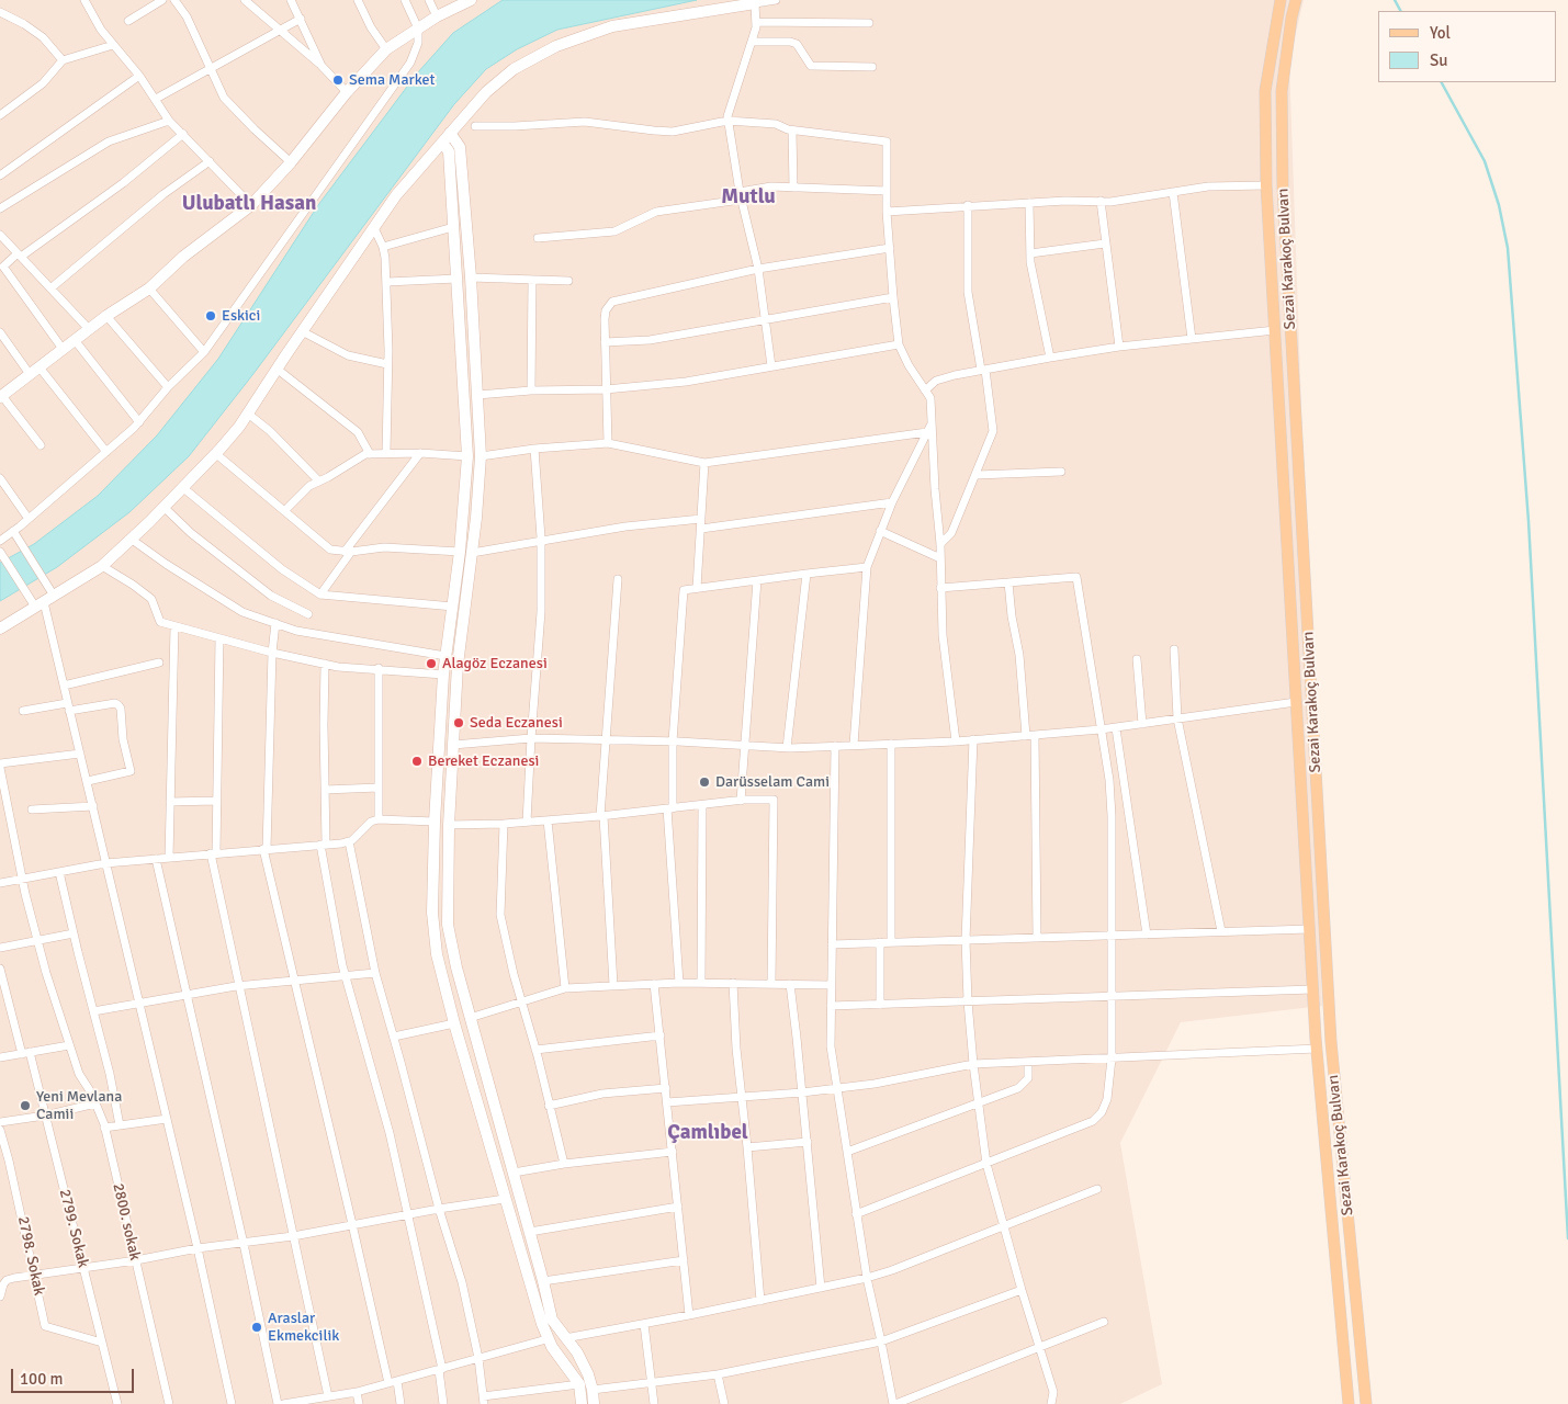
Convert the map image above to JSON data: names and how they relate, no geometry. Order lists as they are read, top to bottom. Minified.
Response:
{"streets":{"main road":["Sezai Karakoç Bulvarı"],"street":["2800. sokak","2799. Sokak","2798. Sokak"]},"crossings":[["2799. Sokak","2798. Sokak"]],"districts":["Mutlu","Ulubatlı Hasan","Çamlıbel"],"places":["Sema Market","Eskici","Alagöz Eczanesi","Seda Eczanesi","Bereket Eczanesi","Darüsselam Cami","Yeni Mevlana Camii","Araslar Ekmekcilik"],"legend":["Yol","Su"],"scale_bar":"100 m"}
